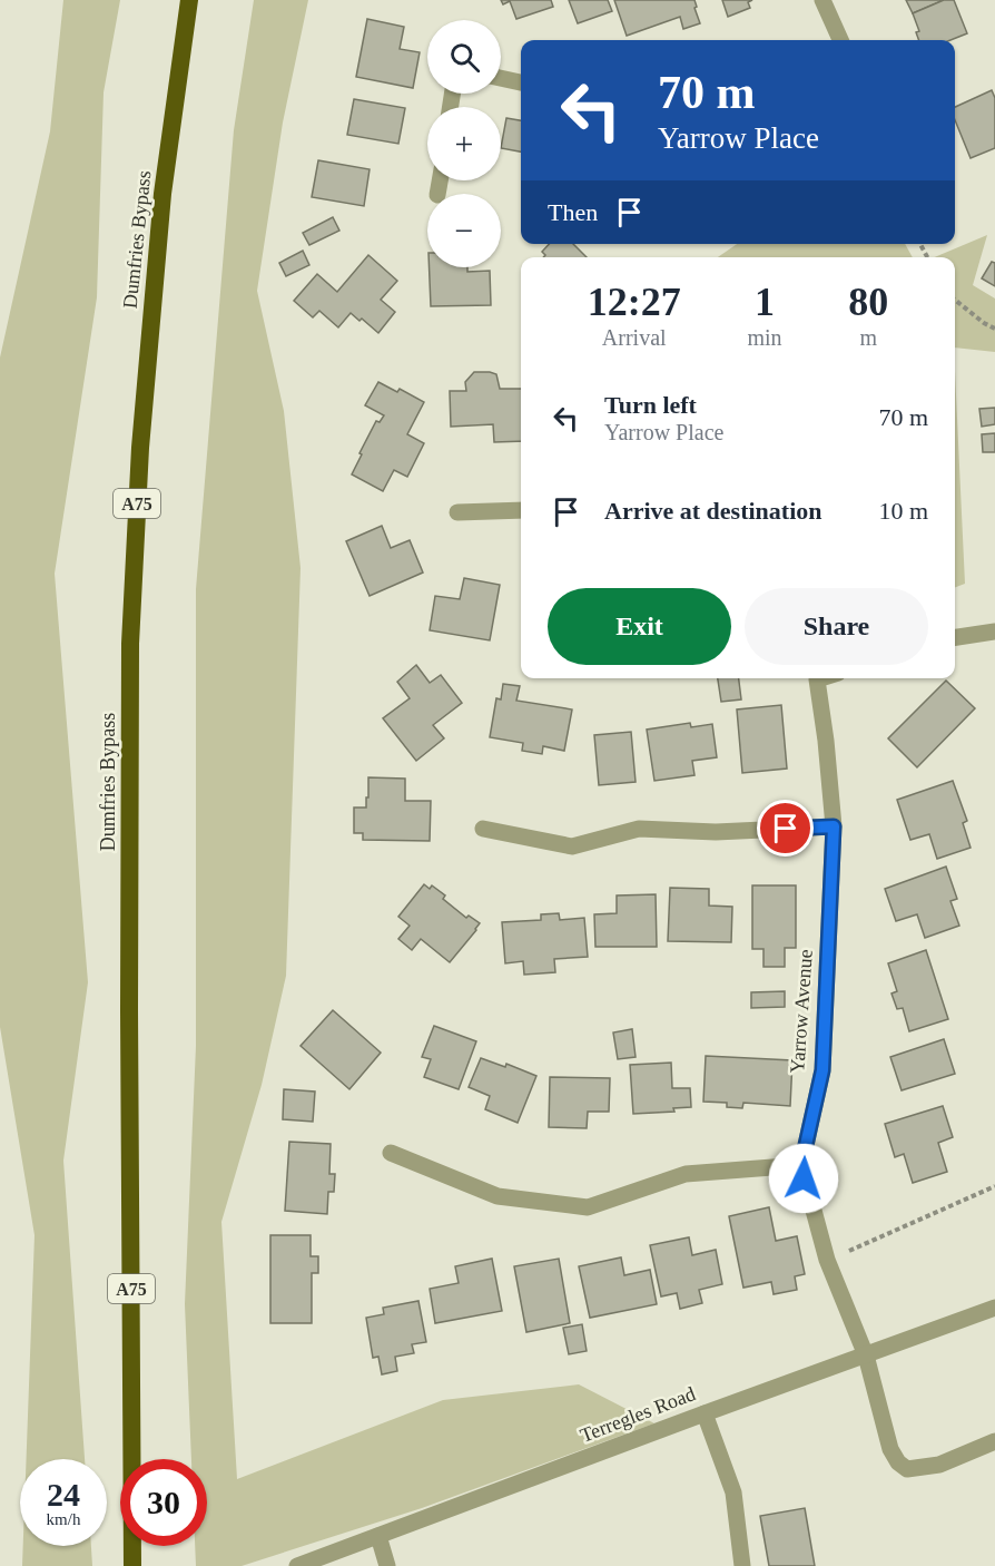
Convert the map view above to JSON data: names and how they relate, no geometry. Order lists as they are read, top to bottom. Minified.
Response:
{"streets":{"highway":["Dumfries Bypass","A75"],"street":["Yarrow Avenue","Terregles Road"]},"crossings":[["Yarrow Avenue","Terregles Road"]],"page":{"map_buttons":["+","−"],"turn":["70 m","Yarrow Place"],"then":"Then","eta":["12:27","Arrival","1","min","80","m"],"list":[{"name":"Turn left","note":"Yarrow Place","value":"70 m"},{"name":"Arrive at destination","value":"10 m"}],"buttons":["Exit","Share"],"speed":"24 km/h","limit":"30"}}
